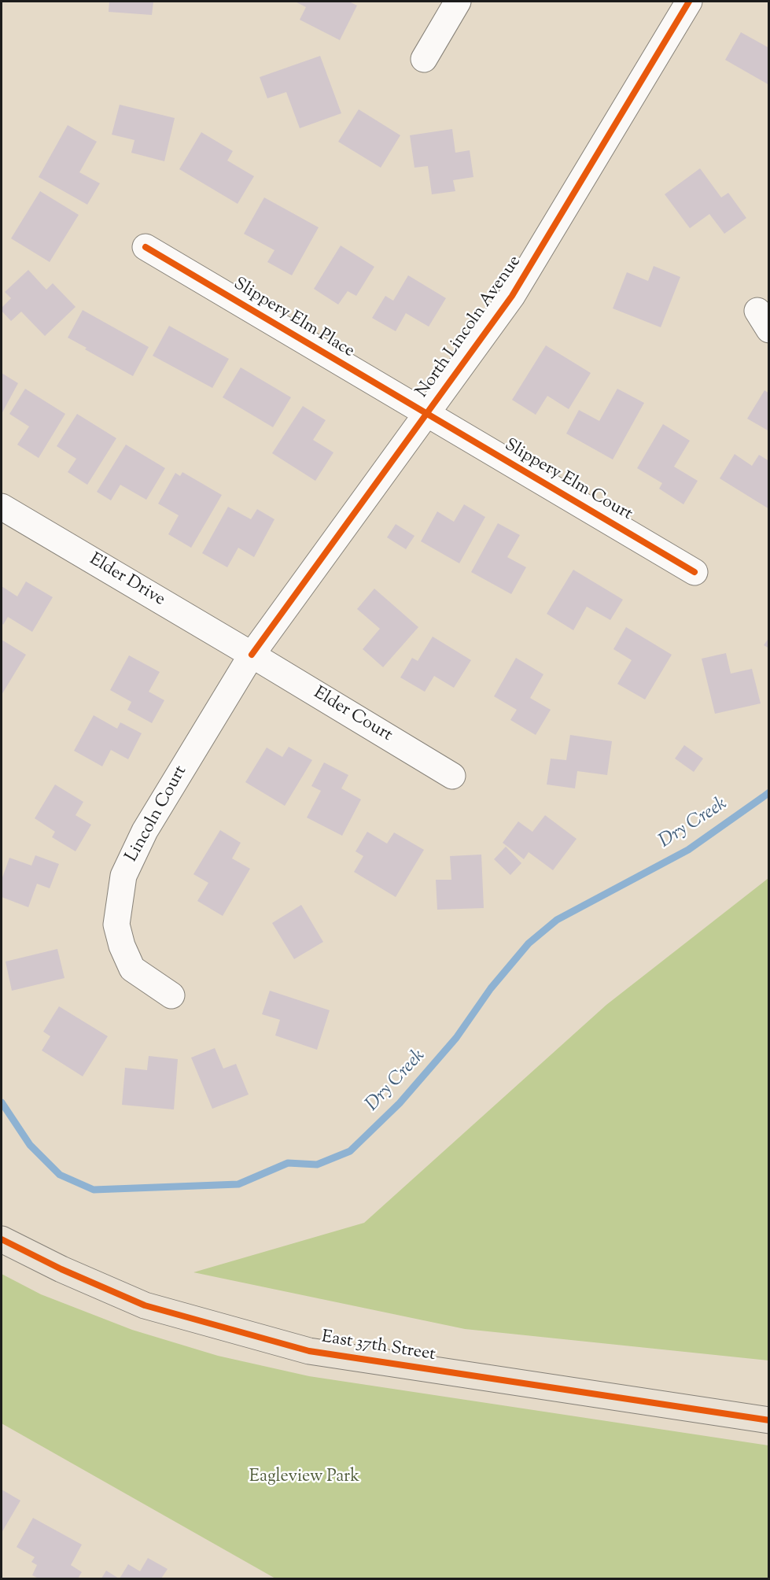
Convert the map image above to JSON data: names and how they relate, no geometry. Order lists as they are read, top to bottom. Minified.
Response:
{"streets":{"main road":["East 37th Street"],"street":["Slippery Elm Place","North Lincoln Avenue","Slippery Elm Court","Elder Drive","Elder Court","Lincoln Court"]},"crossings":[["Slippery Elm Place","North Lincoln Avenue"],["Slippery Elm Place","Slippery Elm Court"],["North Lincoln Avenue","Slippery Elm Court"],["North Lincoln Avenue","Elder Drive"],["North Lincoln Avenue","Elder Court"],["North Lincoln Avenue","Lincoln Court"],["Elder Drive","Elder Court"],["Elder Drive","Lincoln Court"],["Elder Court","Lincoln Court"]],"water":["Dry Creek"],"parks":["Eagleview Park"]}
